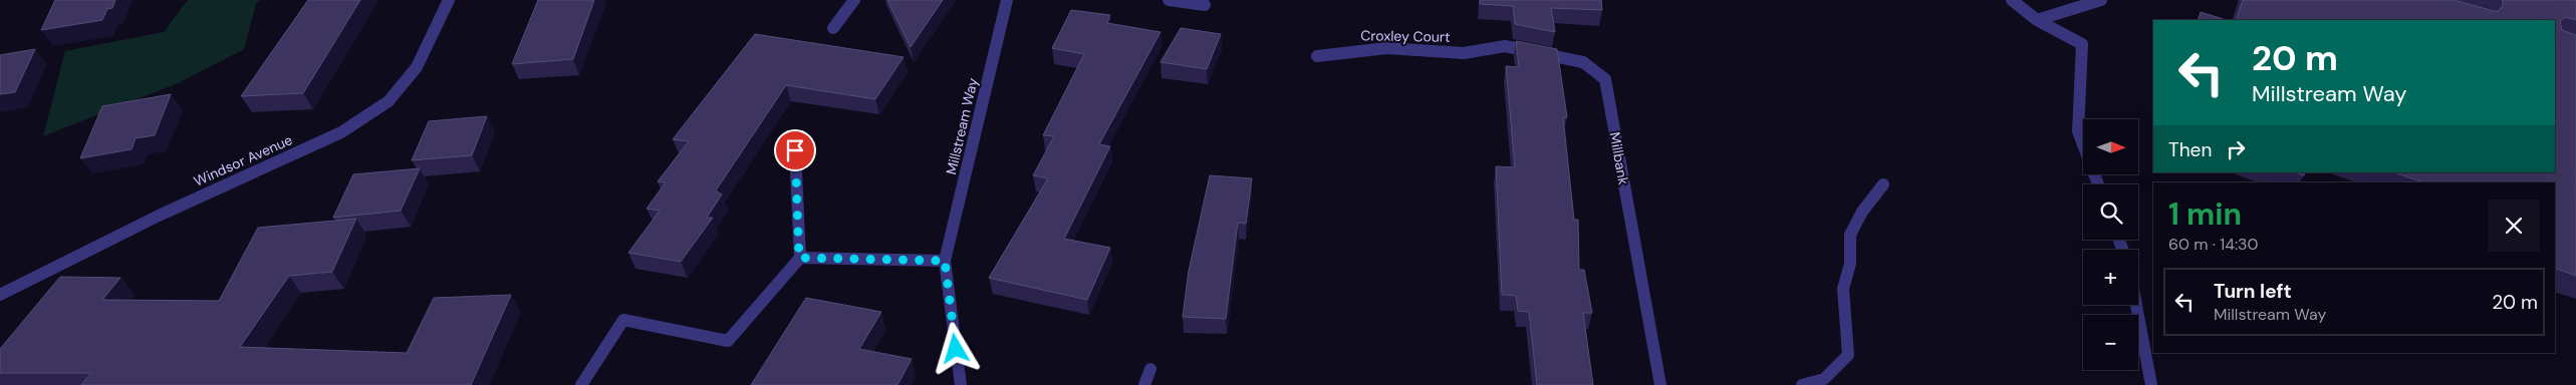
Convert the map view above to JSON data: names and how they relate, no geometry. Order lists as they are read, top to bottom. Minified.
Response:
{"streets":{"street":["Croxley Court","Millstream Way","Millbank","Windsor Avenue"]},"crossings":[["Croxley Court","Millbank"]],"north":"right","page":{"turn":["20 m","Millstream Way"],"map_buttons":["+","−"],"then":"Then","heading":["1 min","60 m · 14:30"],"list":[{"name":"Turn left","note":"Millstream Way","value":"20 m"}]}}
